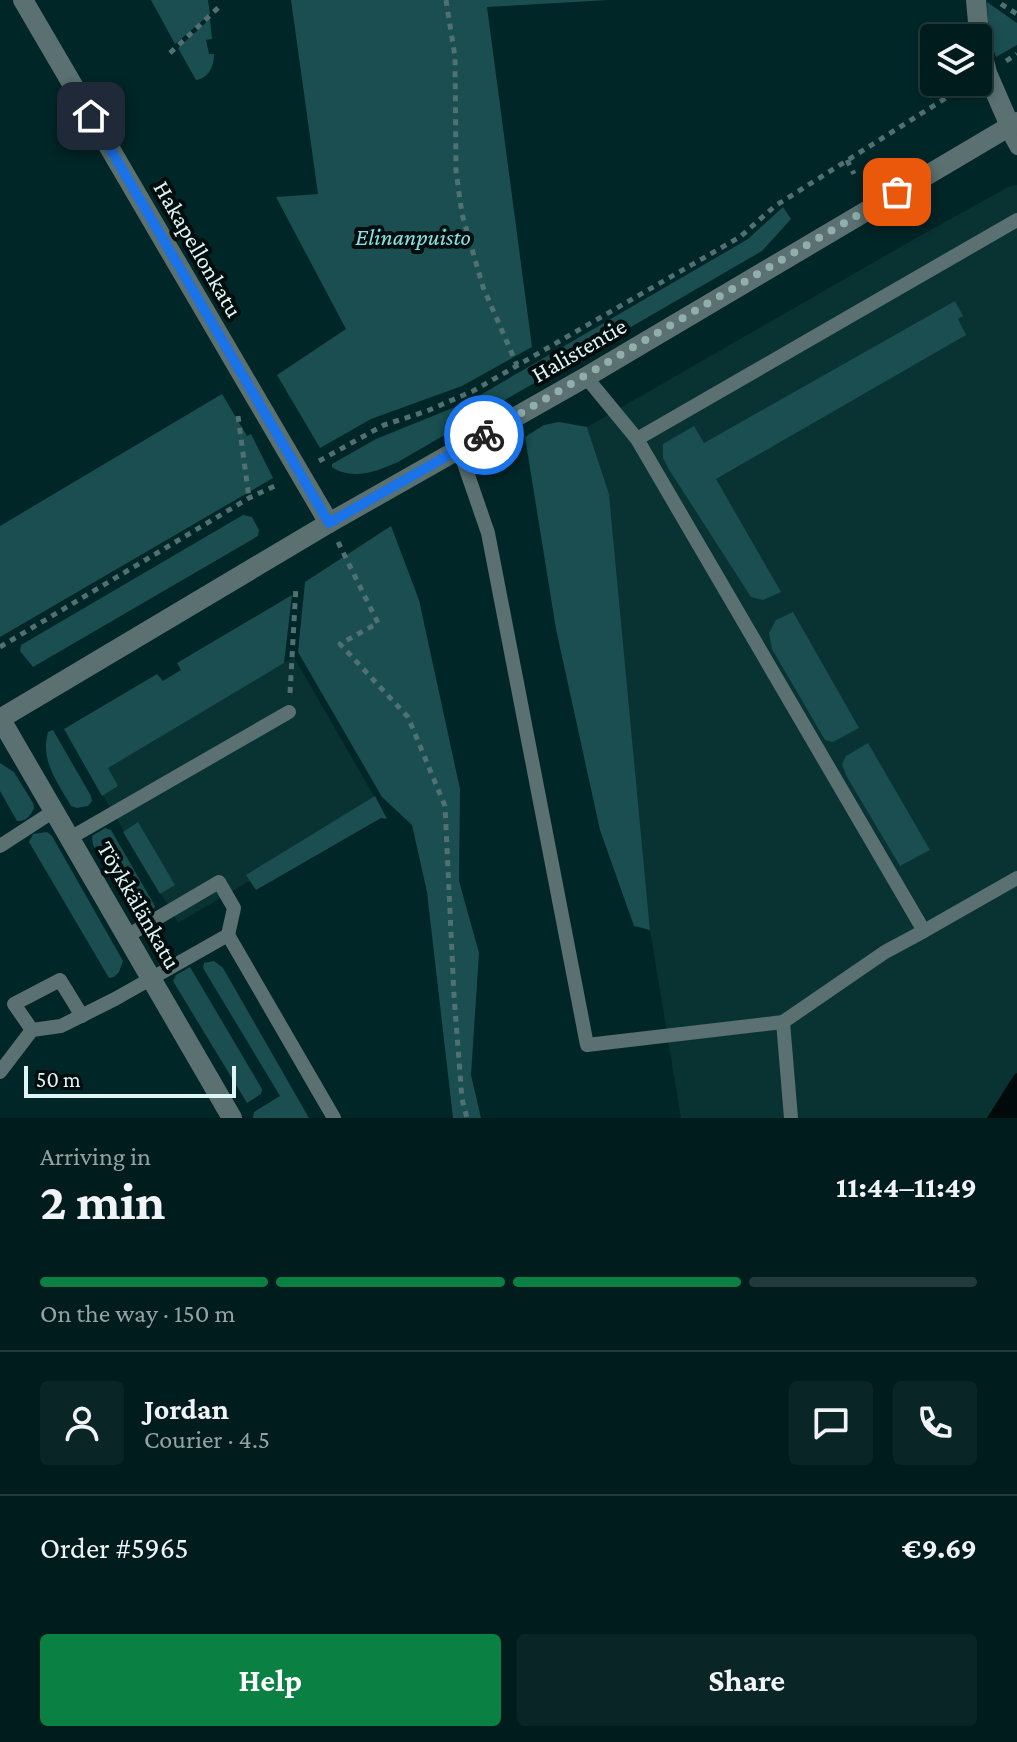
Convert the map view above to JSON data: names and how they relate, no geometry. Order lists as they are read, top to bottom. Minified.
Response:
{"streets":{"street":["Hakapellonkatu","Halistentie","Töykkälänkatu"]},"crossings":[["Hakapellonkatu","Halistentie"],["Halistentie","Töykkälänkatu"]],"parks":["Elinanpuisto"],"scale_bar":"50 m","page":{"scale":"50 m","heading":["2 min","Arriving in","11:44–11:49"],"panel":["Jordan","Courier · 4.5","Order #5965","€9.69"],"bar":"On the way · 150 m","buttons":["Help","Share"]}}
